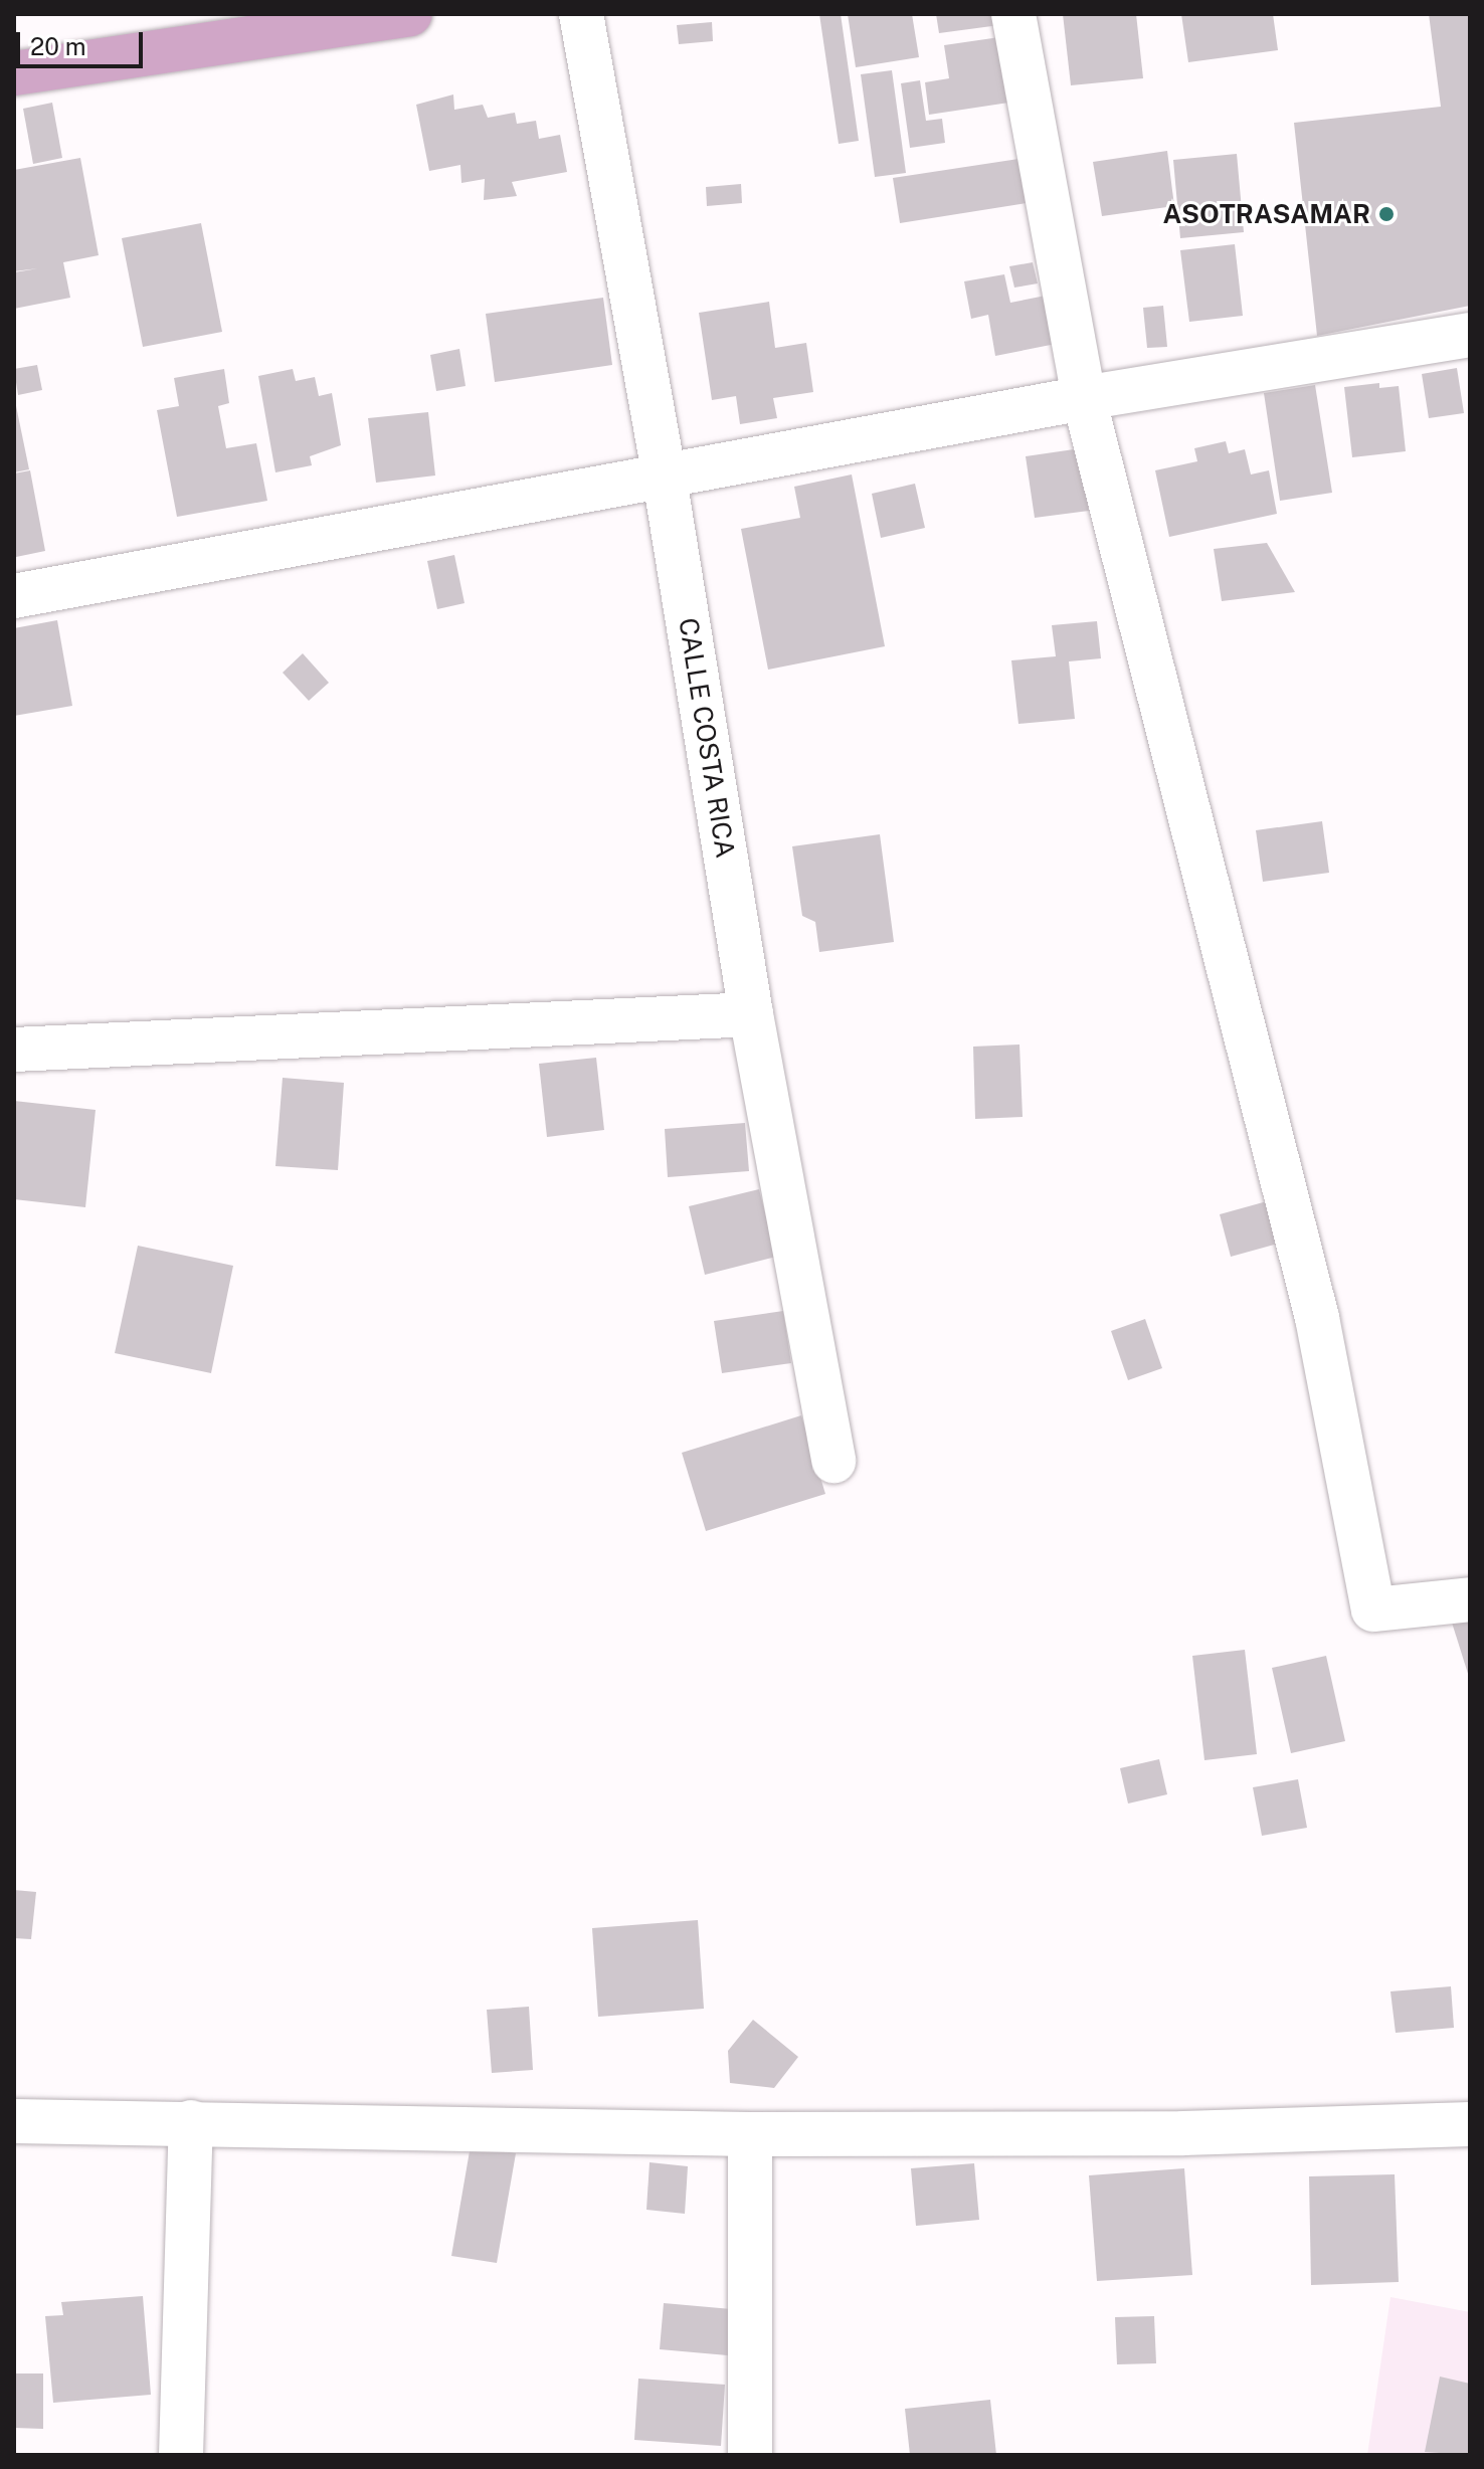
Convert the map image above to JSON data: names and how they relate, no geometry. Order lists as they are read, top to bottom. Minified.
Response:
{"streets":{"street":["CALLE COSTA RICA"]},"places":["ASOTRASAMAR"],"scale_bar":"20 m"}
